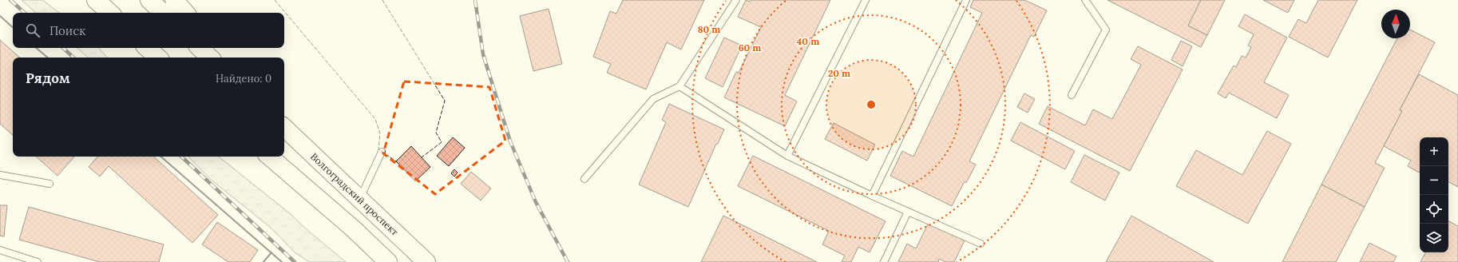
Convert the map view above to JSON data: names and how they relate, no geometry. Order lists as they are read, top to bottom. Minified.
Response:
{"streets":{"main road":["Волгоградский проспект"]},"north":"top","page":{"search":"Поиск","heading":["Рядом","Найдено: 0"],"map_buttons":["+","−"]},"rings":["80 m","40 m","60 m","20 m"]}
